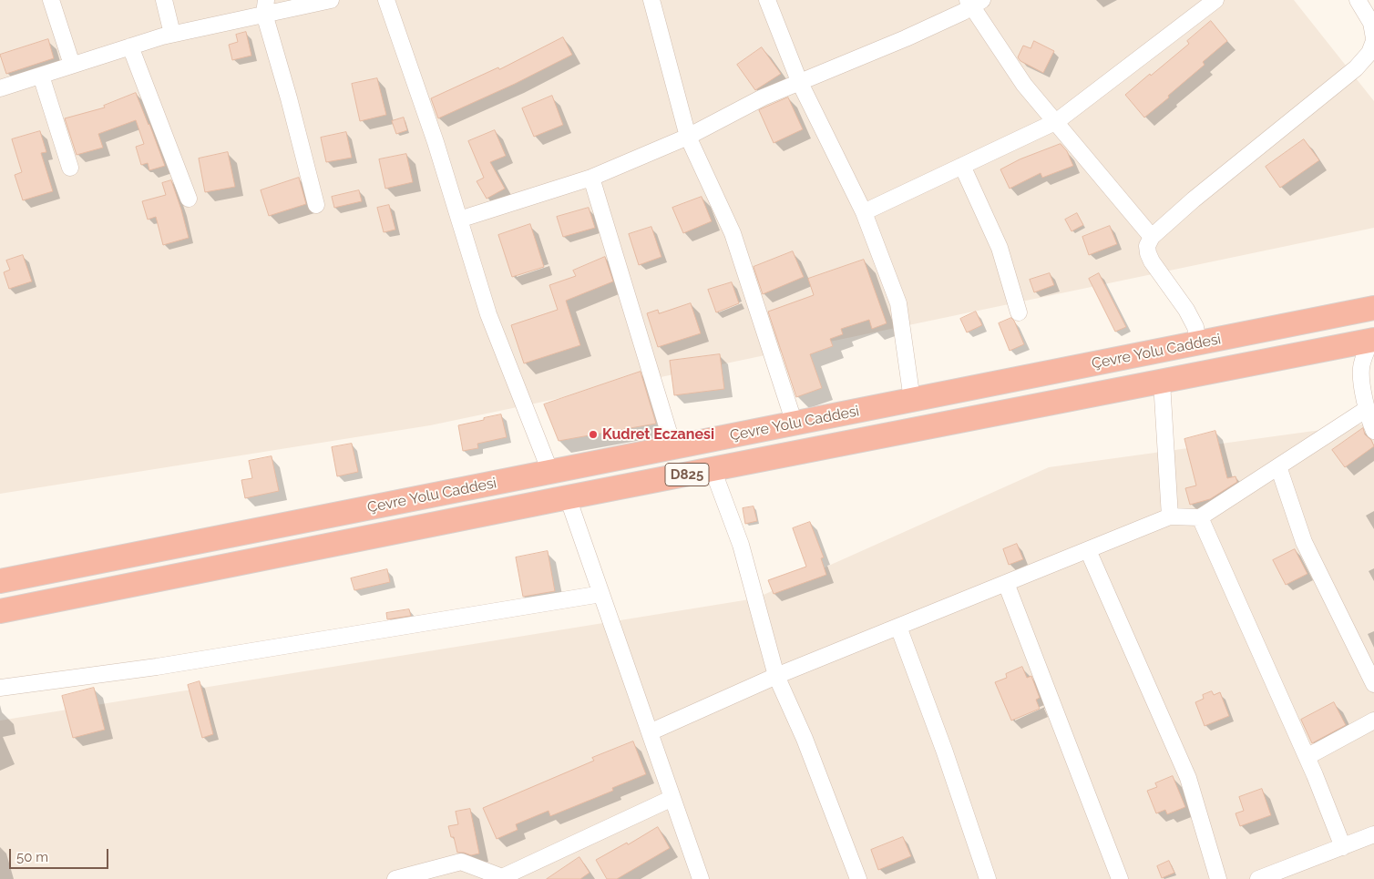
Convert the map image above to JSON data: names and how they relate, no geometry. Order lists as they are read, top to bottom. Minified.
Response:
{"streets":{"highway":["Çevre Yolu Caddesi","D825"]},"places":["Kudret Eczanesi"],"scale_bar":"50 m"}
